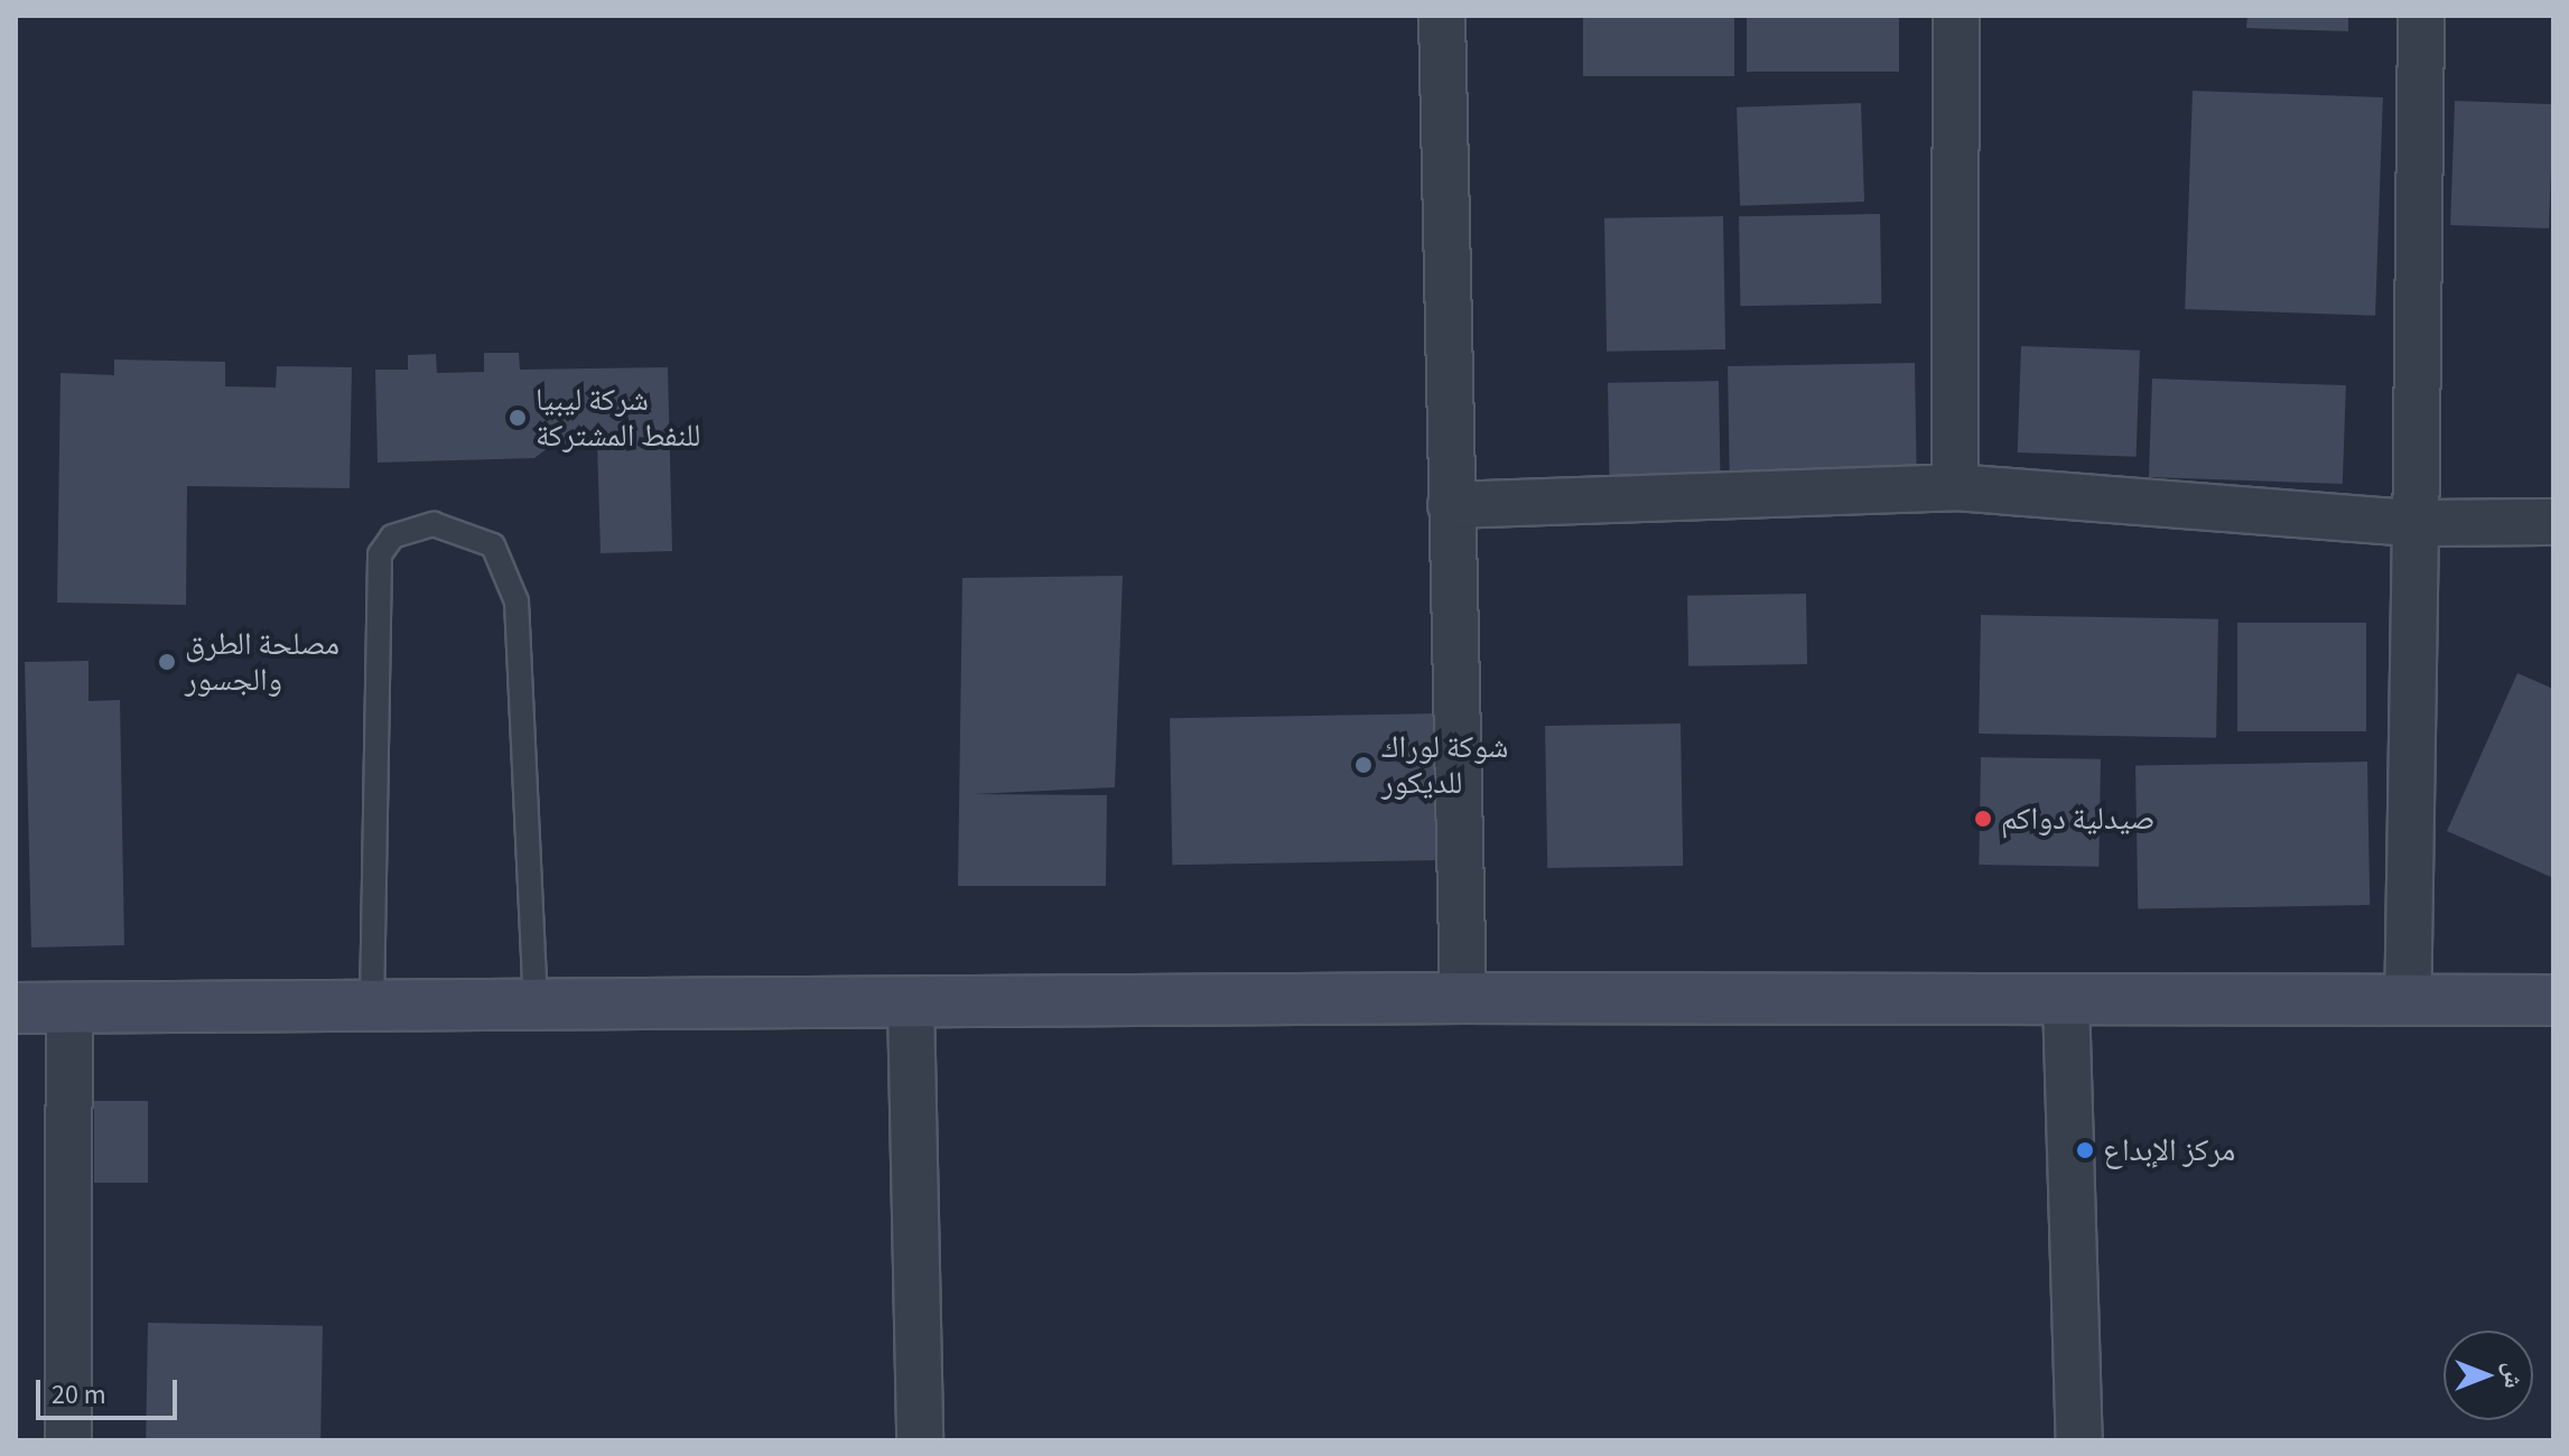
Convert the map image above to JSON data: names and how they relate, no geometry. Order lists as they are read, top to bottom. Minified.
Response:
{"places":["شركة ليبيا للنفط المشتركة","مصلحة الطرق والجسور","شوكة لوراك للديكور","صيدلية دواكم","مركز الإبداع"],"scale_bar":"20 m","north":"right"}
